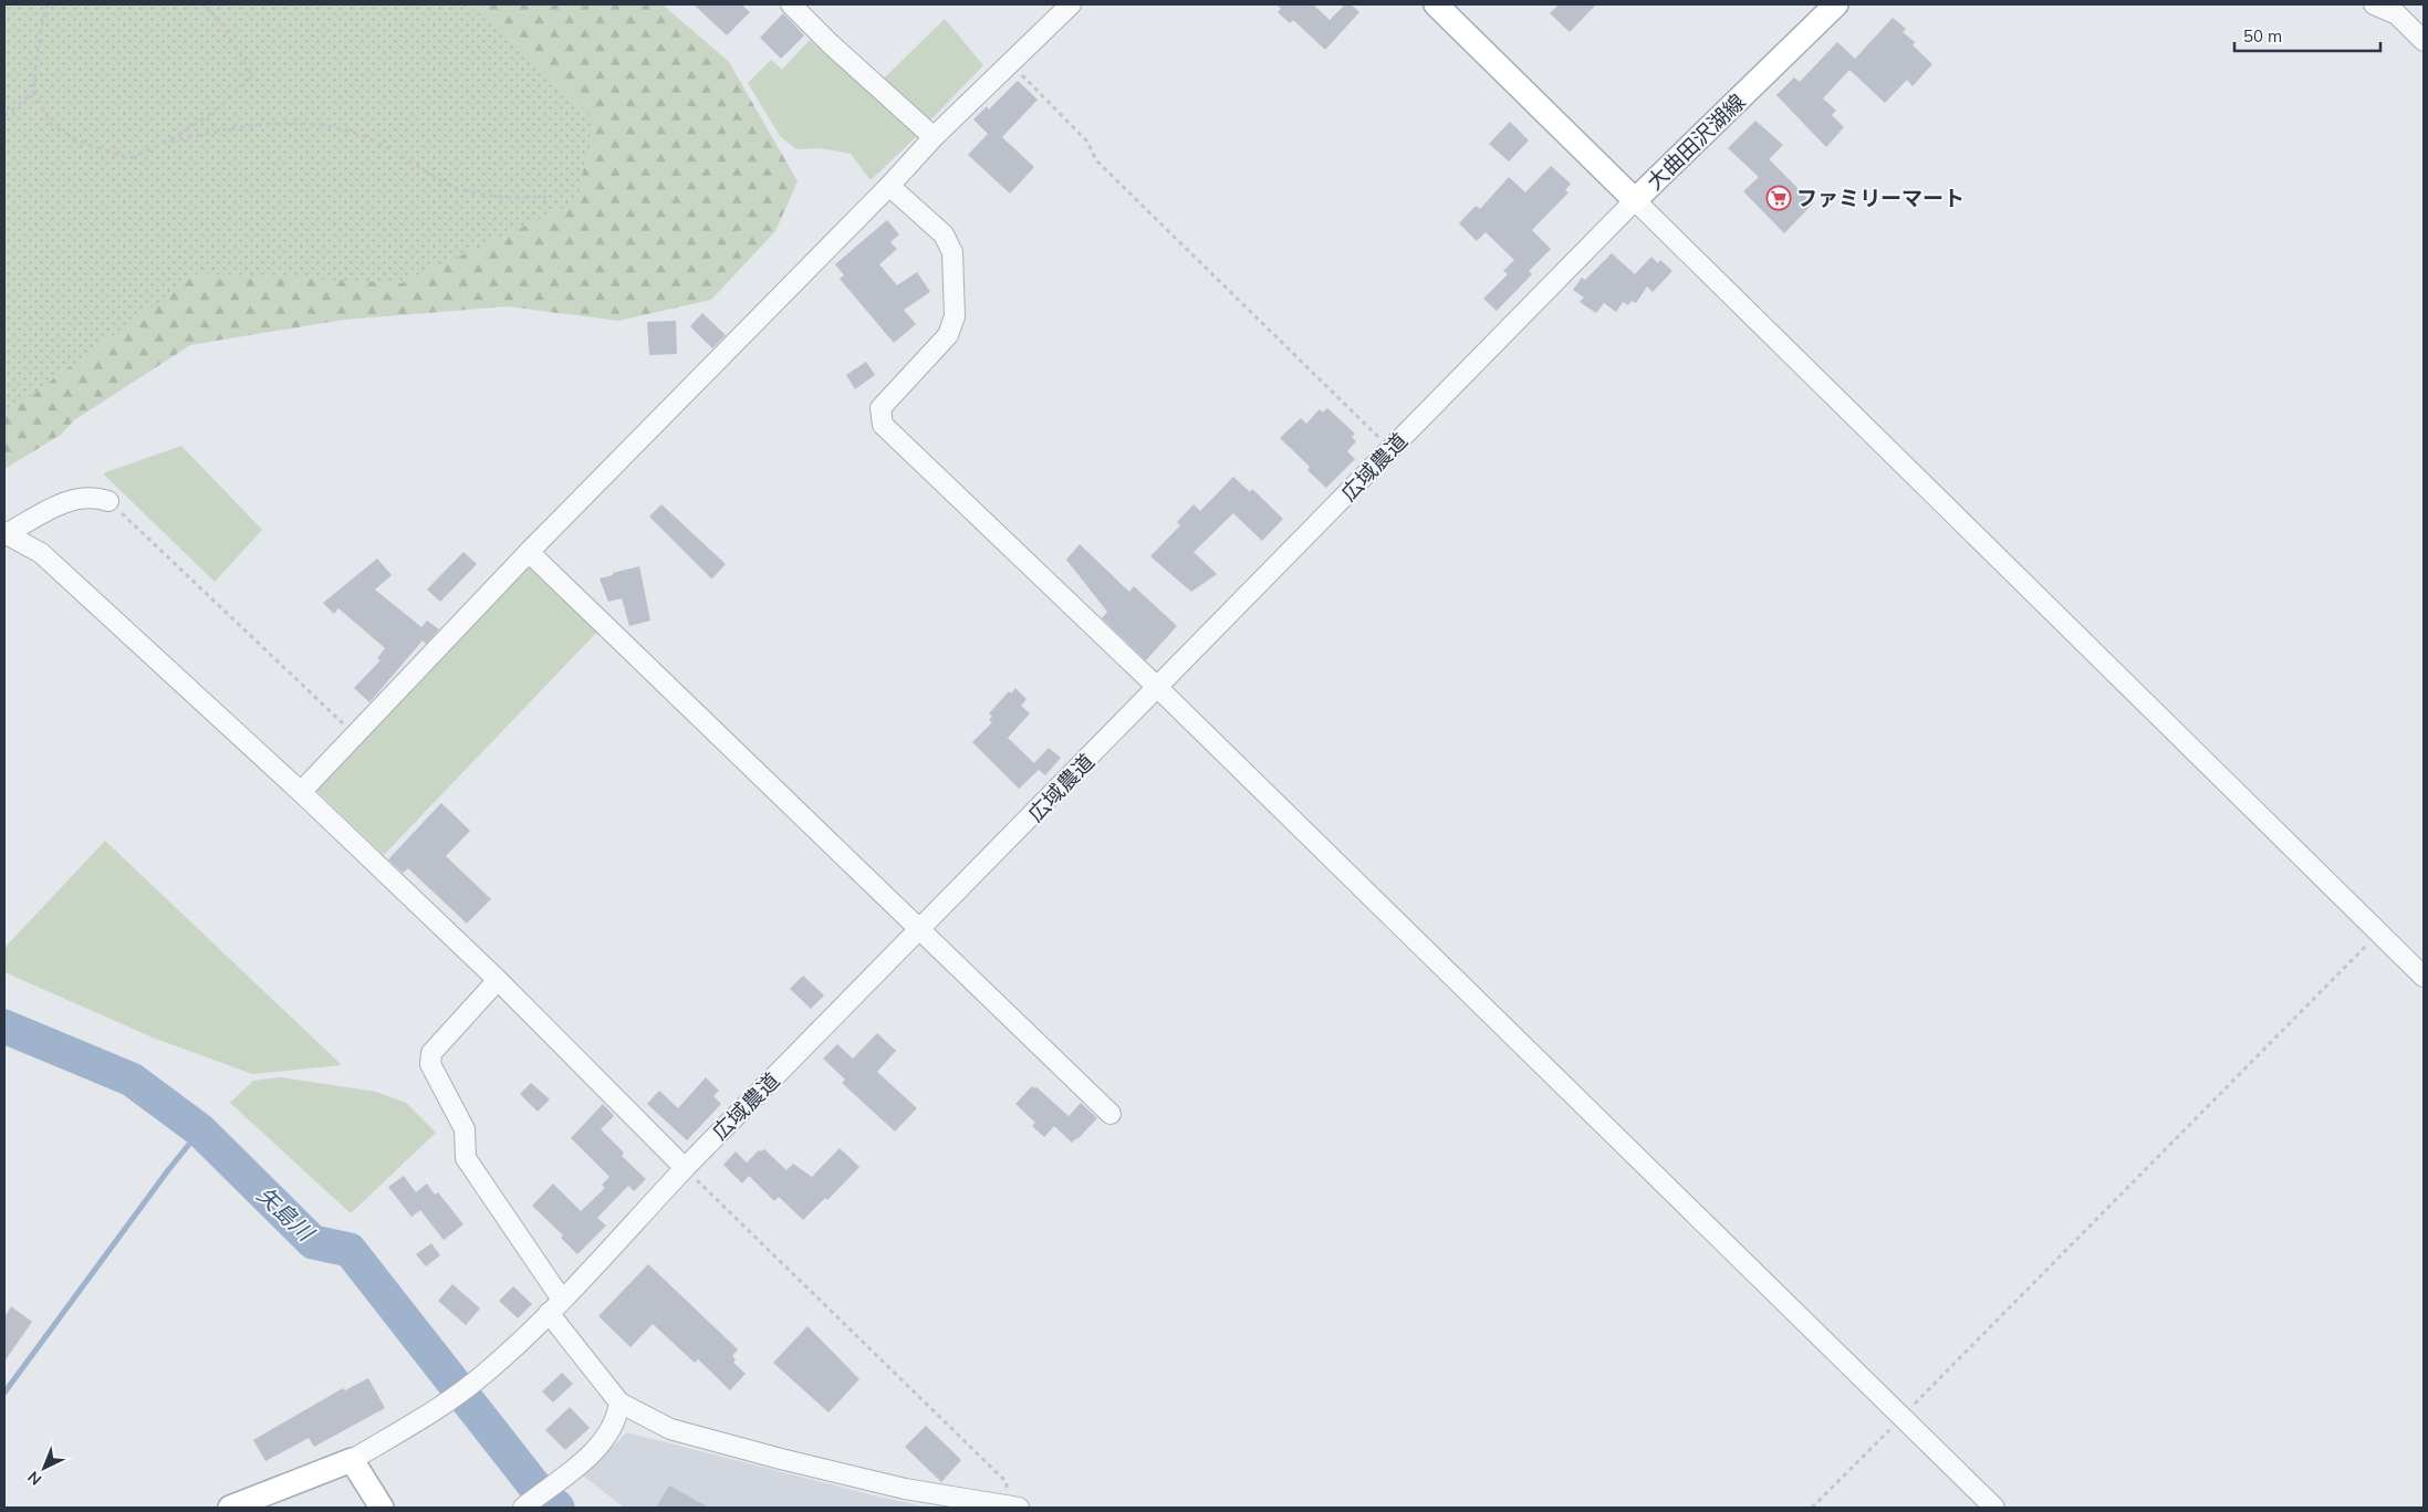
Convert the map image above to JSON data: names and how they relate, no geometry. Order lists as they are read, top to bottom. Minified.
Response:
{"streets":{"main road":["大曲田沢湖線"],"street":["広域農道"]},"crossings":[["大曲田沢湖線","広域農道"]],"water":["矢島川"],"places":{"supermarket":["ファミリーマート"]},"scale_bar":"50 m","north":"bottom left"}
